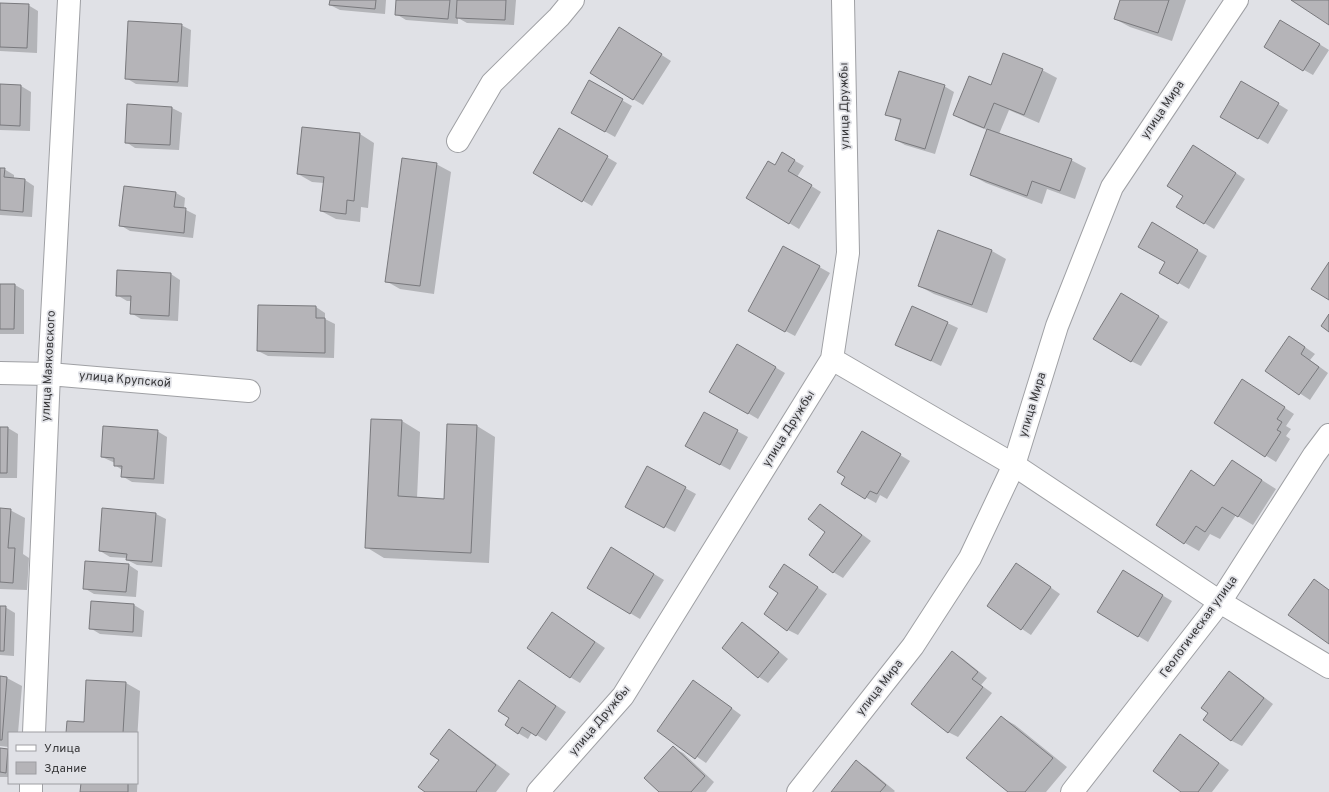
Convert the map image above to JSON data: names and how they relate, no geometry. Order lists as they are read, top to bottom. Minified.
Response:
{"streets":{"street":["улица Дружбы","улица Мира","улица Маяковского","улица Крупской","Геологическая улица"]},"crossings":[["улица Маяковского","улица Крупской"]],"legend":["Улица","Здание"]}
